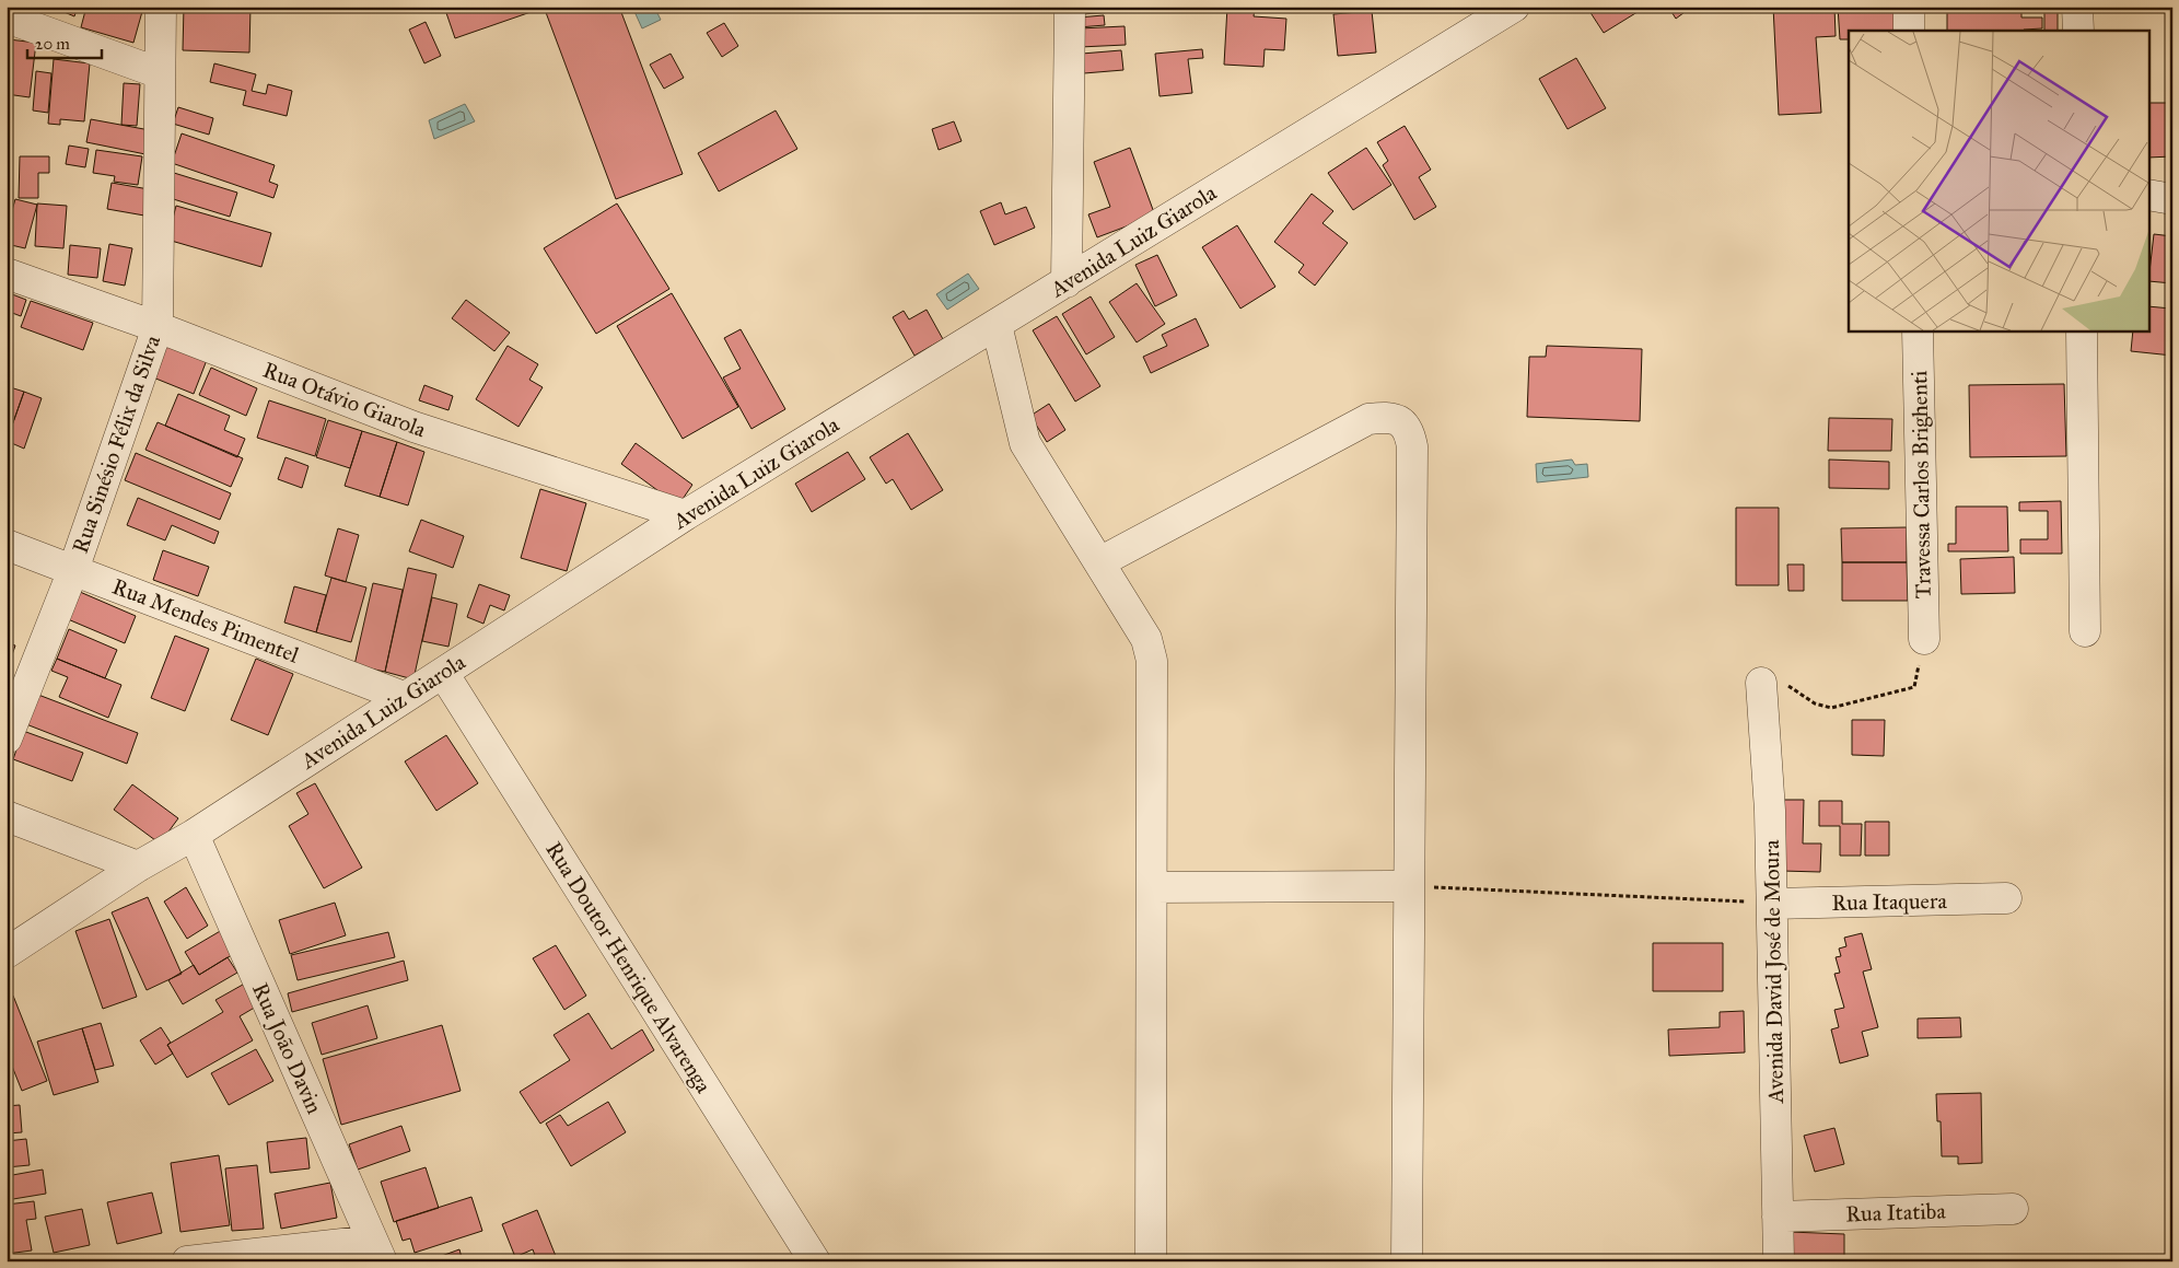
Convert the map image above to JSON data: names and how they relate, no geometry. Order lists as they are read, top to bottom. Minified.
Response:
{"streets":{"street":["Avenida Luiz Giarola","Rua Otávio Giarola","Rua Sinésio Félix da Silva","Travessa Carlos Brighenti","Rua Mendes Pimentel","Rua Itaquera","Rua Doutor Henrique Alvarenga","Avenida David José de Moura","Rua João Davin","Rua Itatiba"]},"crossings":[["Avenida Luiz Giarola","Rua Otávio Giarola"],["Avenida Luiz Giarola","Rua Mendes Pimentel"],["Avenida Luiz Giarola","Rua Doutor Henrique Alvarenga"],["Avenida Luiz Giarola","Rua João Davin"],["Rua Otávio Giarola","Rua Sinésio Félix da Silva"],["Rua Sinésio Félix da Silva","Rua Mendes Pimentel"],["Rua Itaquera","Avenida David José de Moura"],["Avenida David José de Moura","Rua Itatiba"]],"scale_bar":"20 m"}
